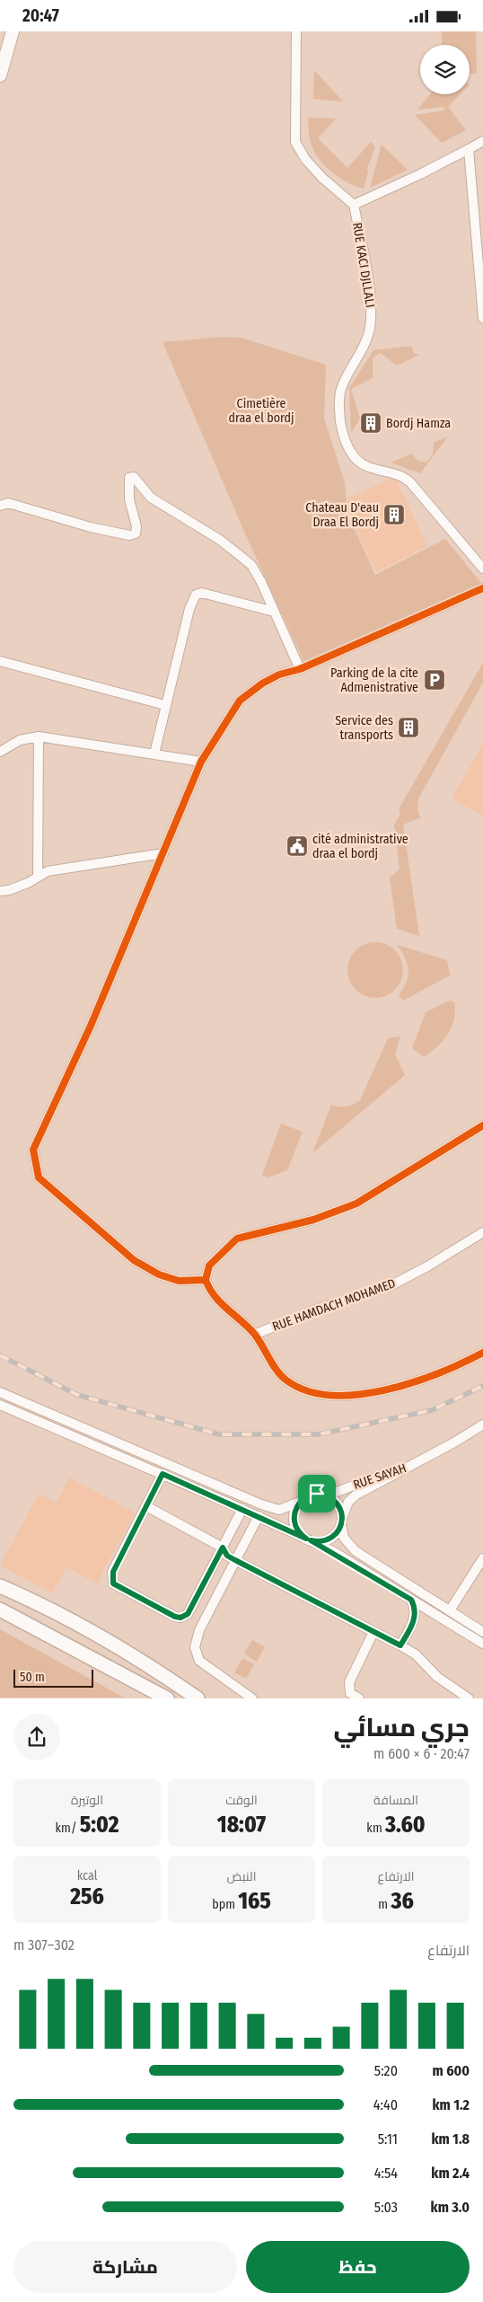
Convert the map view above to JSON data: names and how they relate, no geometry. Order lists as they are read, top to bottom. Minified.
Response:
{"streets":{"street":["RUE KACI DJLLALI","RUE HAMDACH MOHAMED","RUE SAYAH"]},"parks":["Cimetière draa el bordj"],"places":{"building":["Bordj Hamza","Chateau D'eau Draa El Bordj","Service des transports"],"parking":["Parking de la cite Admenistrative"],"public building":["cité administrative draa el bordj"]},"scale_bar":"50 m","page":{"status":"20:47","scale":"50 m","heading":["جري مسائي","20:47 · 6 × 600 m"],"stats":[["المسافة","3.60 km"],["الوقت","18:07"],["الوتيرة","5:02 /km"],["الارتفاع","36 m"],["النبض","165 bpm"],["kcal","256"]],"chart":["الارتفاع","302–307 m"],"list":[{"name":"600 m","note":"5:20"},{"name":"1.2 km","note":"4:40"},{"name":"1.8 km","note":"5:11"},{"name":"2.4 km","note":"4:54"},{"name":"3.0 km","note":"5:03"}],"buttons":["حفظ","مشاركة"]}}
